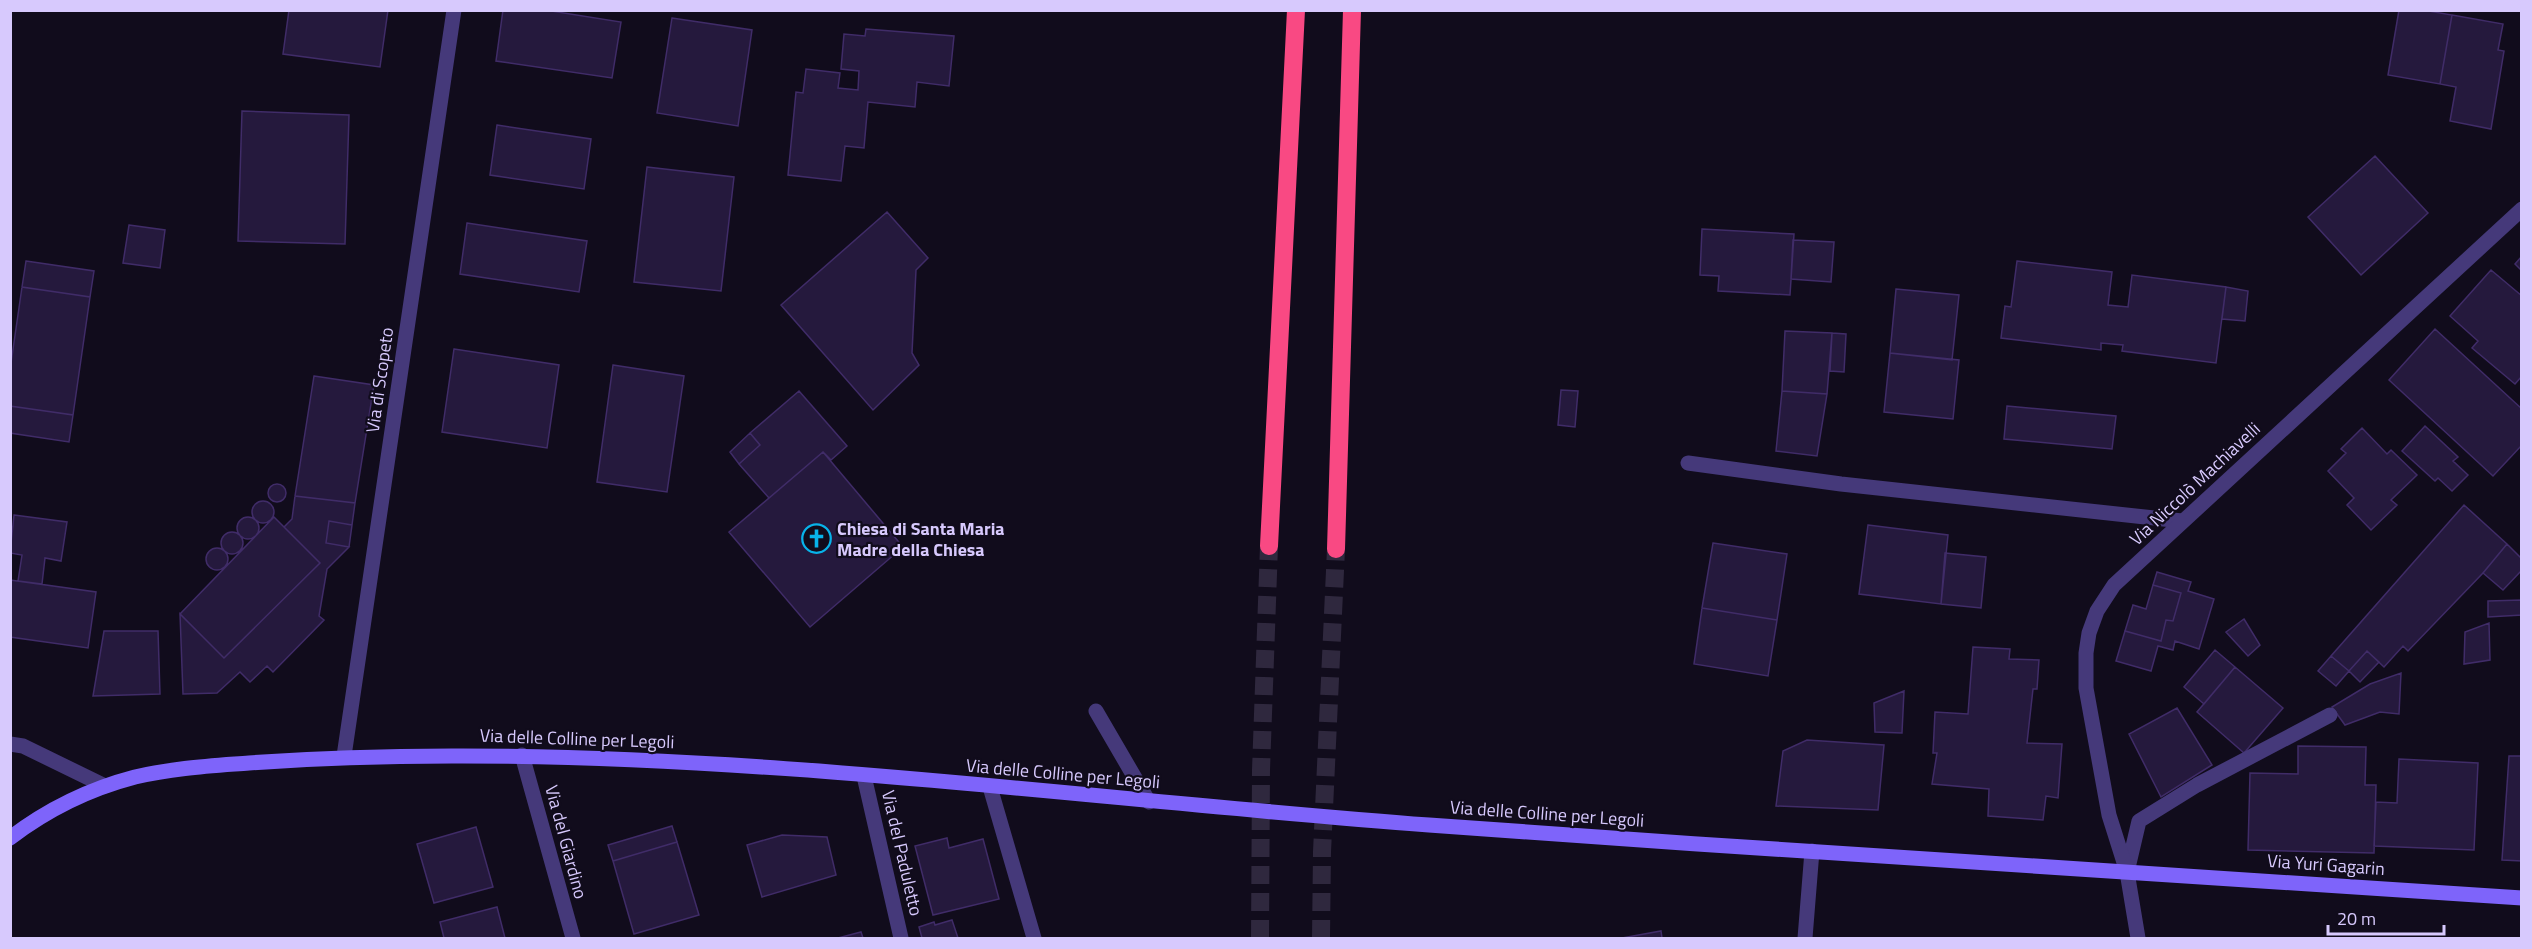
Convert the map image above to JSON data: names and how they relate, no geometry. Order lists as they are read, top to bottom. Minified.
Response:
{"streets":{"street":["Via di Scopeto","Via Niccolò Machiavelli","Via delle Colline per Legoli","Via del Giardino","Via del Paduletto","Via Yuri Gagarin"]},"crossings":[["Via di Scopeto","Via delle Colline per Legoli"],["Via Niccolò Machiavelli","Via delle Colline per Legoli"],["Via Niccolò Machiavelli","Via Yuri Gagarin"],["Via delle Colline per Legoli","Via del Giardino"],["Via delle Colline per Legoli","Via del Paduletto"],["Via delle Colline per Legoli","Via Yuri Gagarin"]],"places":{"church":["Chiesa di Santa Maria Madre della Chiesa"]},"scale_bar":"20 m"}
